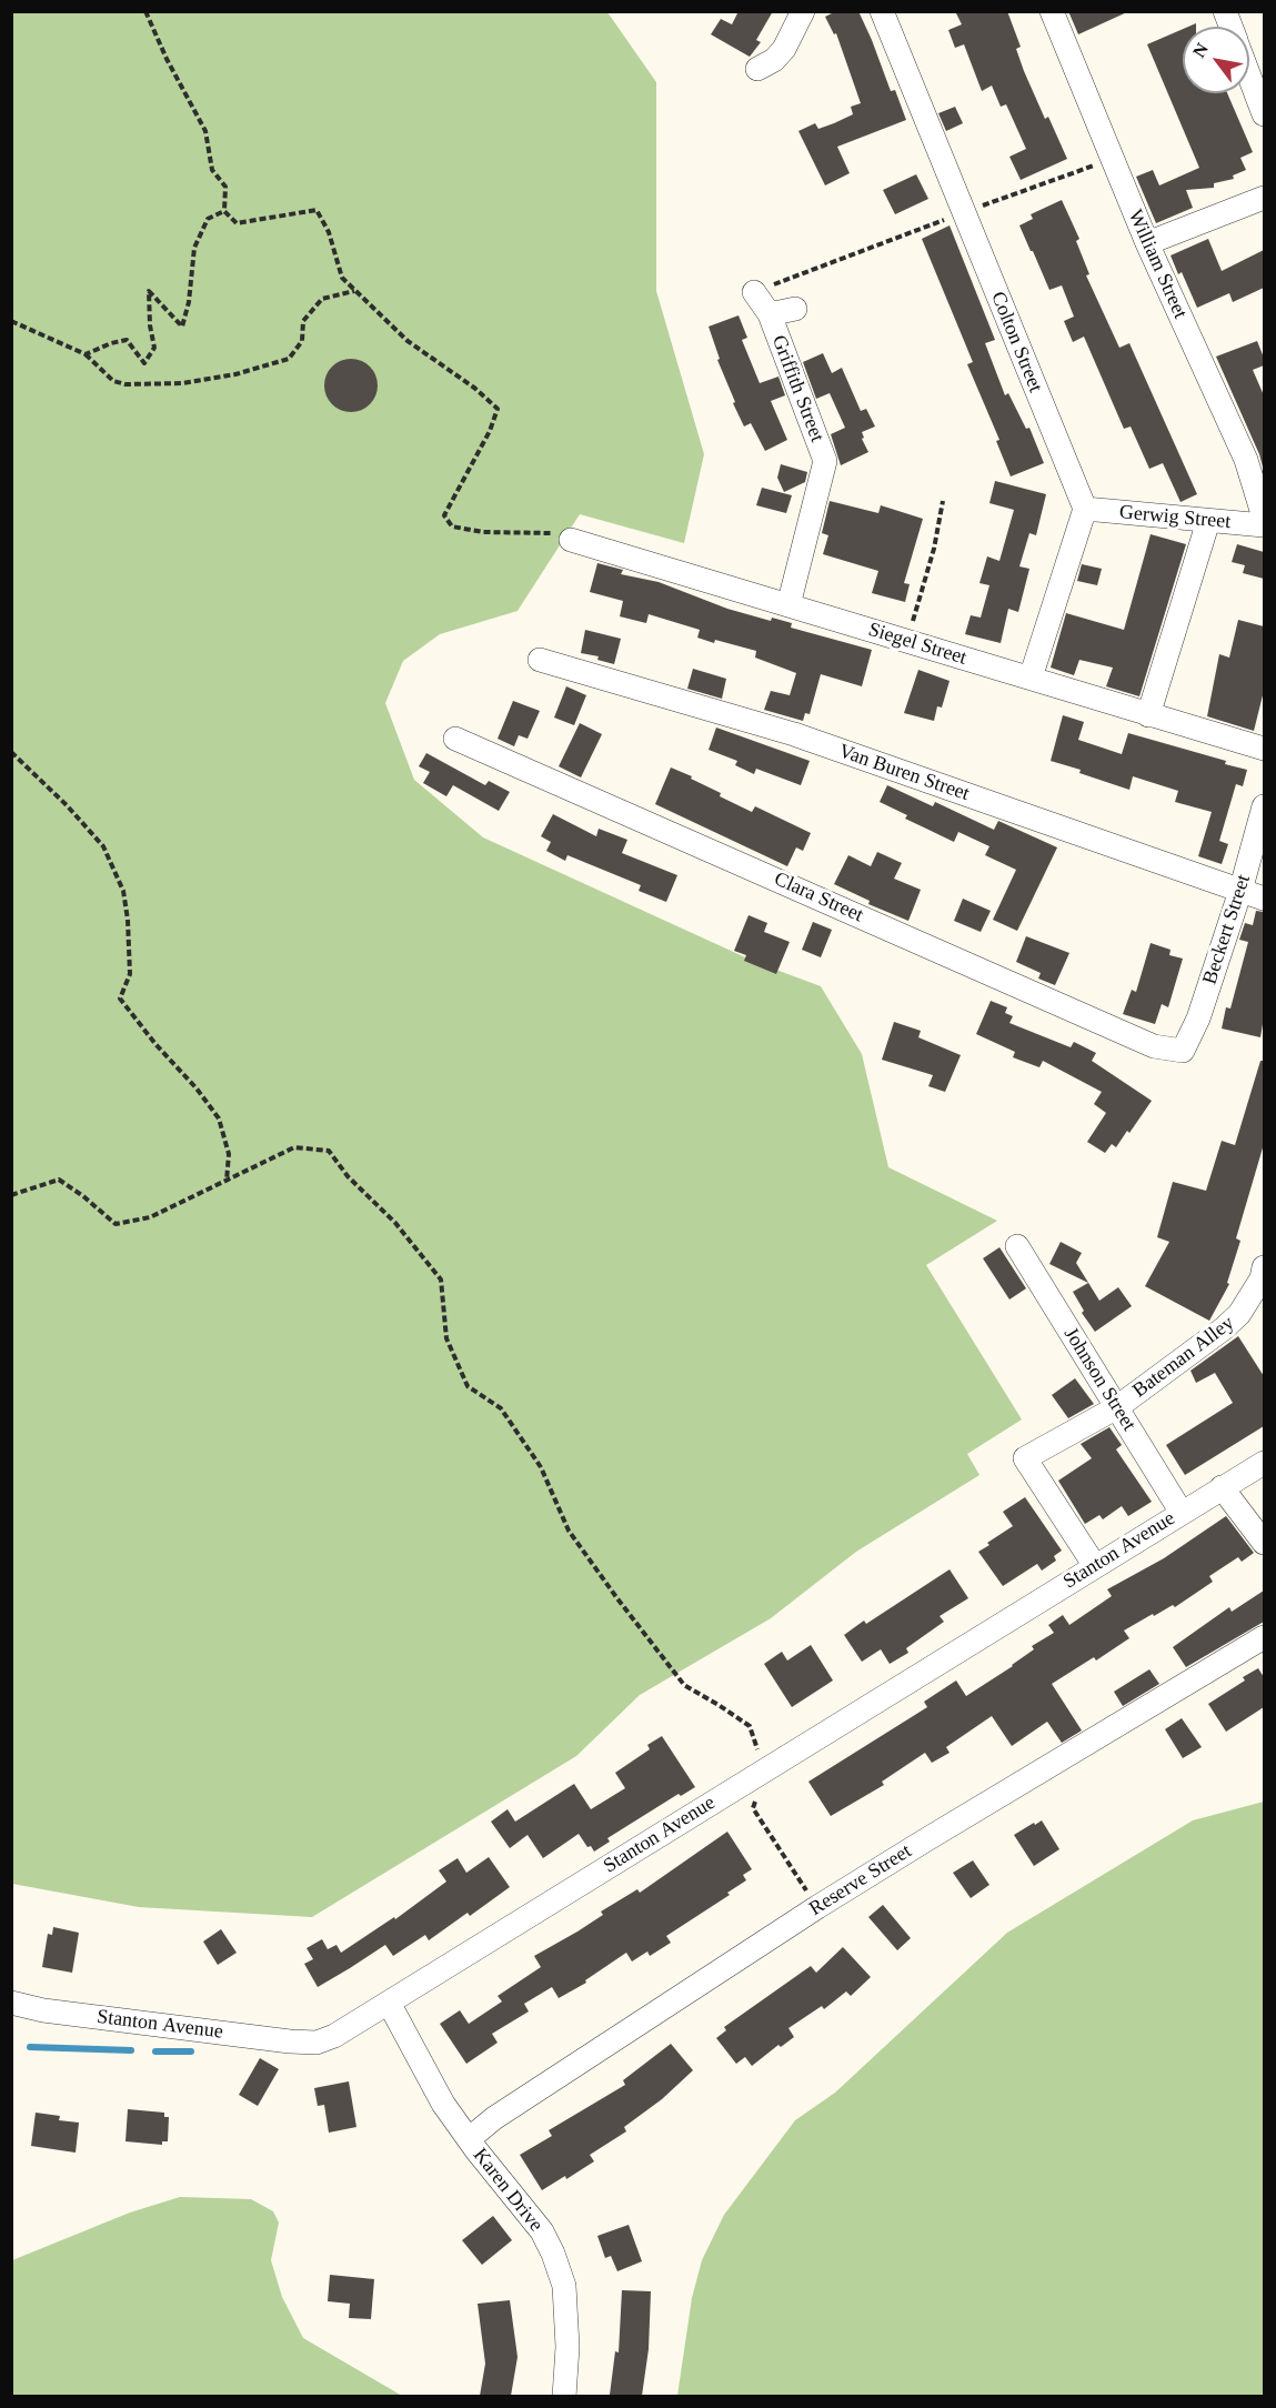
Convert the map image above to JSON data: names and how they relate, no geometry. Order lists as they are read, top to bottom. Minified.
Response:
{"streets":{"street":["William Street","Colton Street","Griffith Street","Gerwig Street","Siegel Street","Van Buren Street","Clara Street","Beckert Street","Bateman Alley","Johnson Street","Stanton Avenue","Reserve Street","Karen Drive"]},"crossings":[["Colton Street","Gerwig Street"],["Griffith Street","Siegel Street"],["Van Buren Street","Beckert Street"],["Clara Street","Beckert Street"],["Bateman Alley","Johnson Street"],["Bateman Alley","Stanton Avenue"],["Johnson Street","Stanton Avenue"],["Stanton Avenue","Karen Drive"],["Reserve Street","Karen Drive"]],"north":"top left"}
